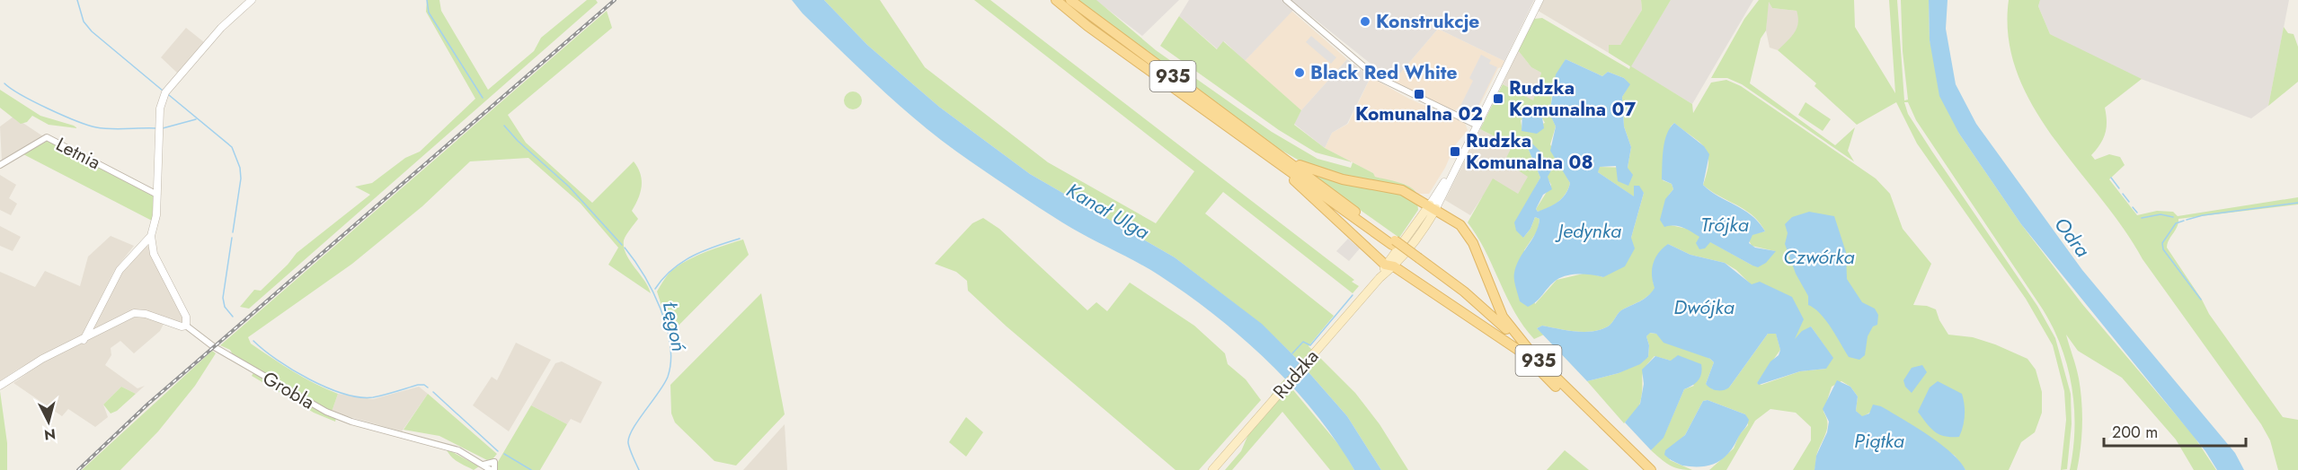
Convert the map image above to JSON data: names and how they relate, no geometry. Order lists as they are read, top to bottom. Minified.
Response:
{"streets":{"main road":["935","Rudzka"],"street":["Letnia","Grobla"]},"water":["Kanał Ulga","Trójka","Jedynka","Odra","Czwórka","Dwójka","Łęgoń","Piątka"],"places":{"other":["Konstrukcje","Black Red White"],"transit":["Komunalna 02","Rudzka Komunalna 07","Rudzka Komunalna 08"]},"scale_bar":"200 m","north":"bottom"}
